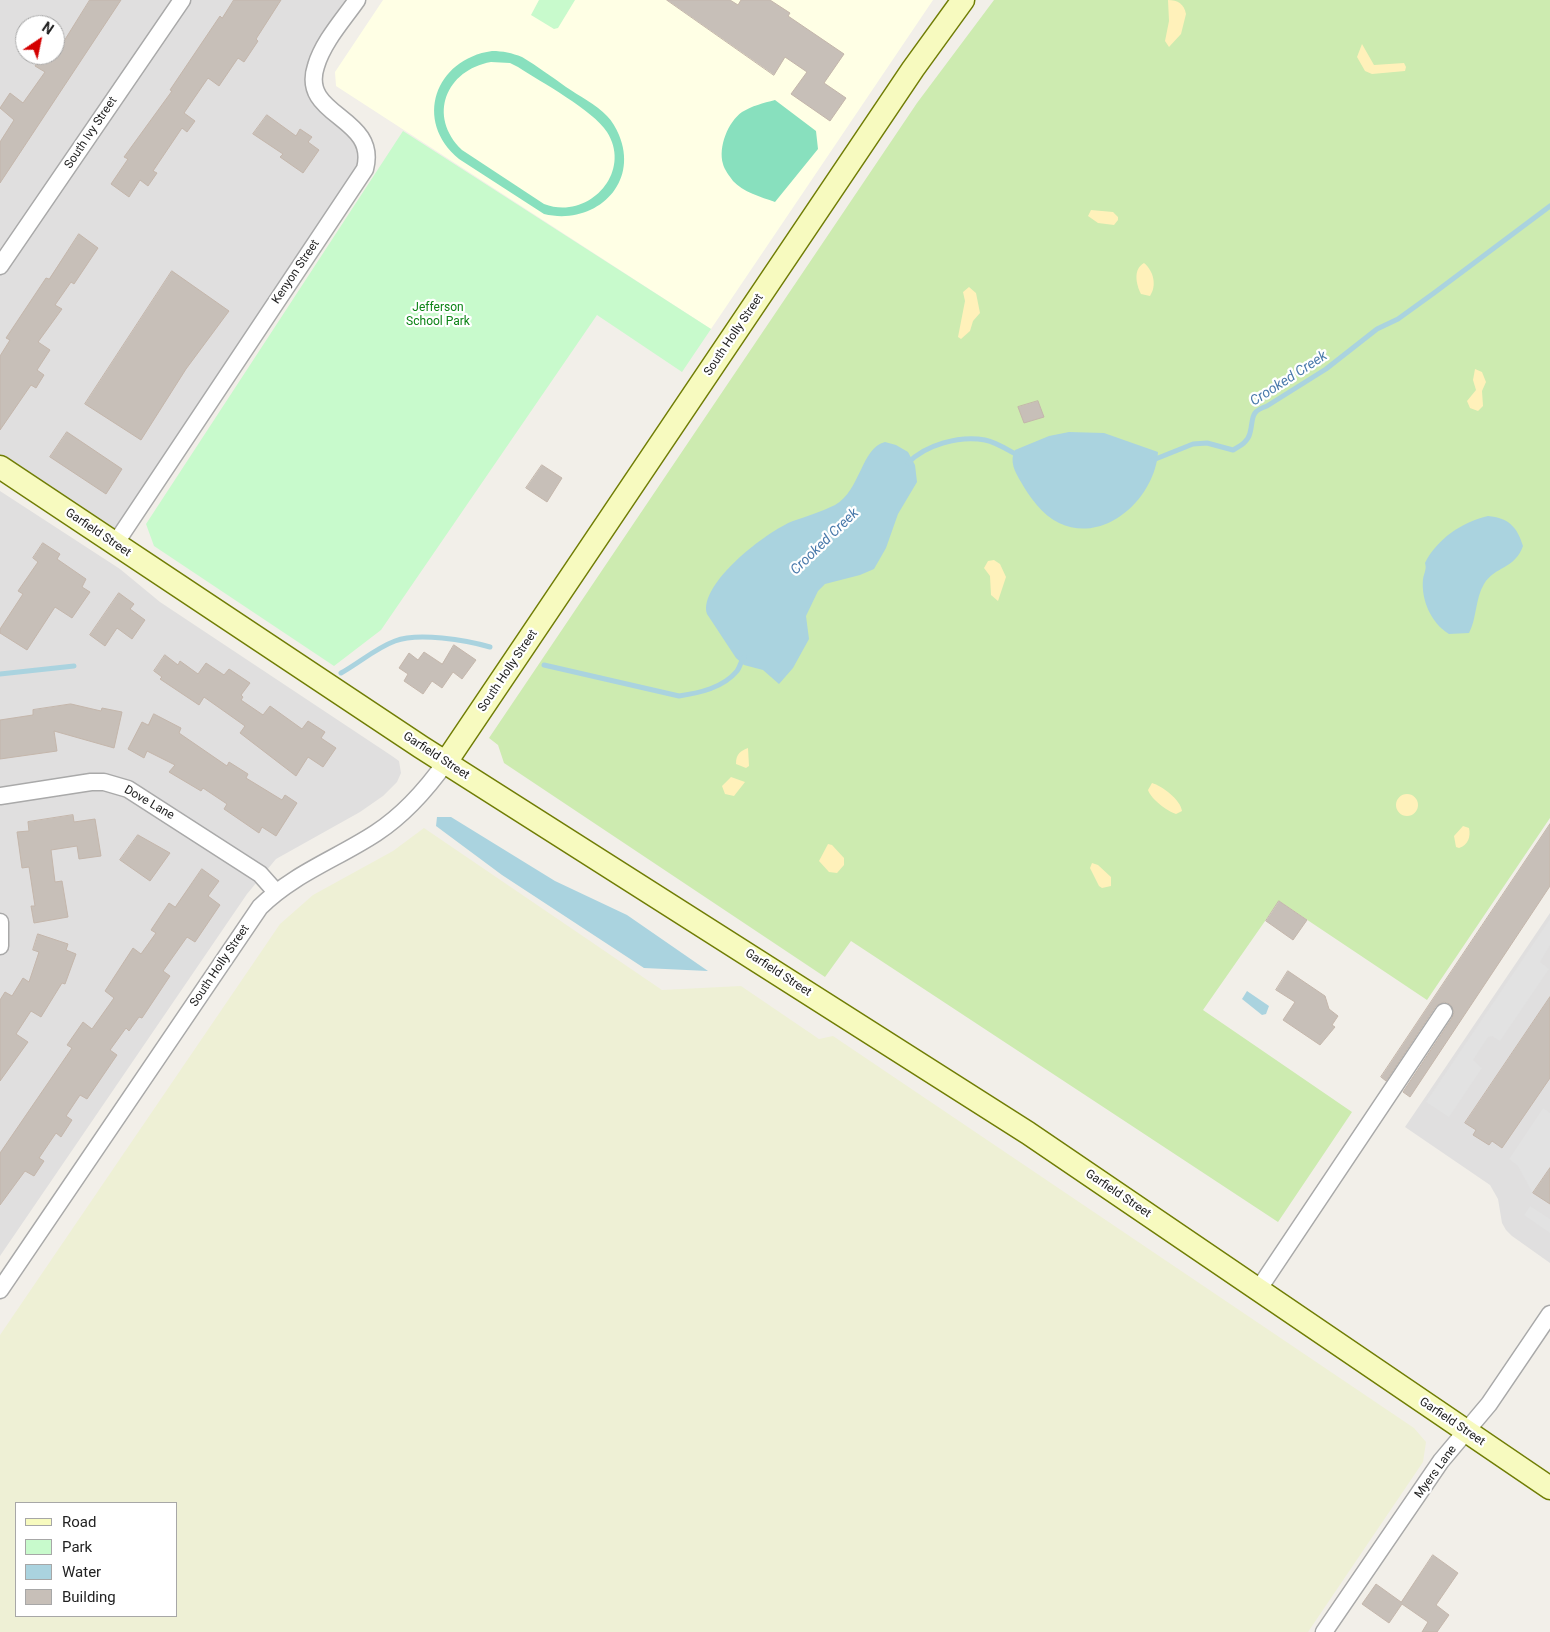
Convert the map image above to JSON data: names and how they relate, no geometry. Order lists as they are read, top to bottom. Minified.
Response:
{"streets":{"main road":["South Holly Street","Garfield Street"],"street":["South Ivy Street","Kenyon Street","Dove Lane","Myers Lane"]},"crossings":[["Kenyon Street","Garfield Street"],["South Holly Street","Garfield Street"],["South Holly Street","Dove Lane"],["Garfield Street","Myers Lane"]],"water":["Crooked Creek"],"parks":["Jefferson School Park"],"legend":["Road","Park","Water","Building"],"north":"top right"}
